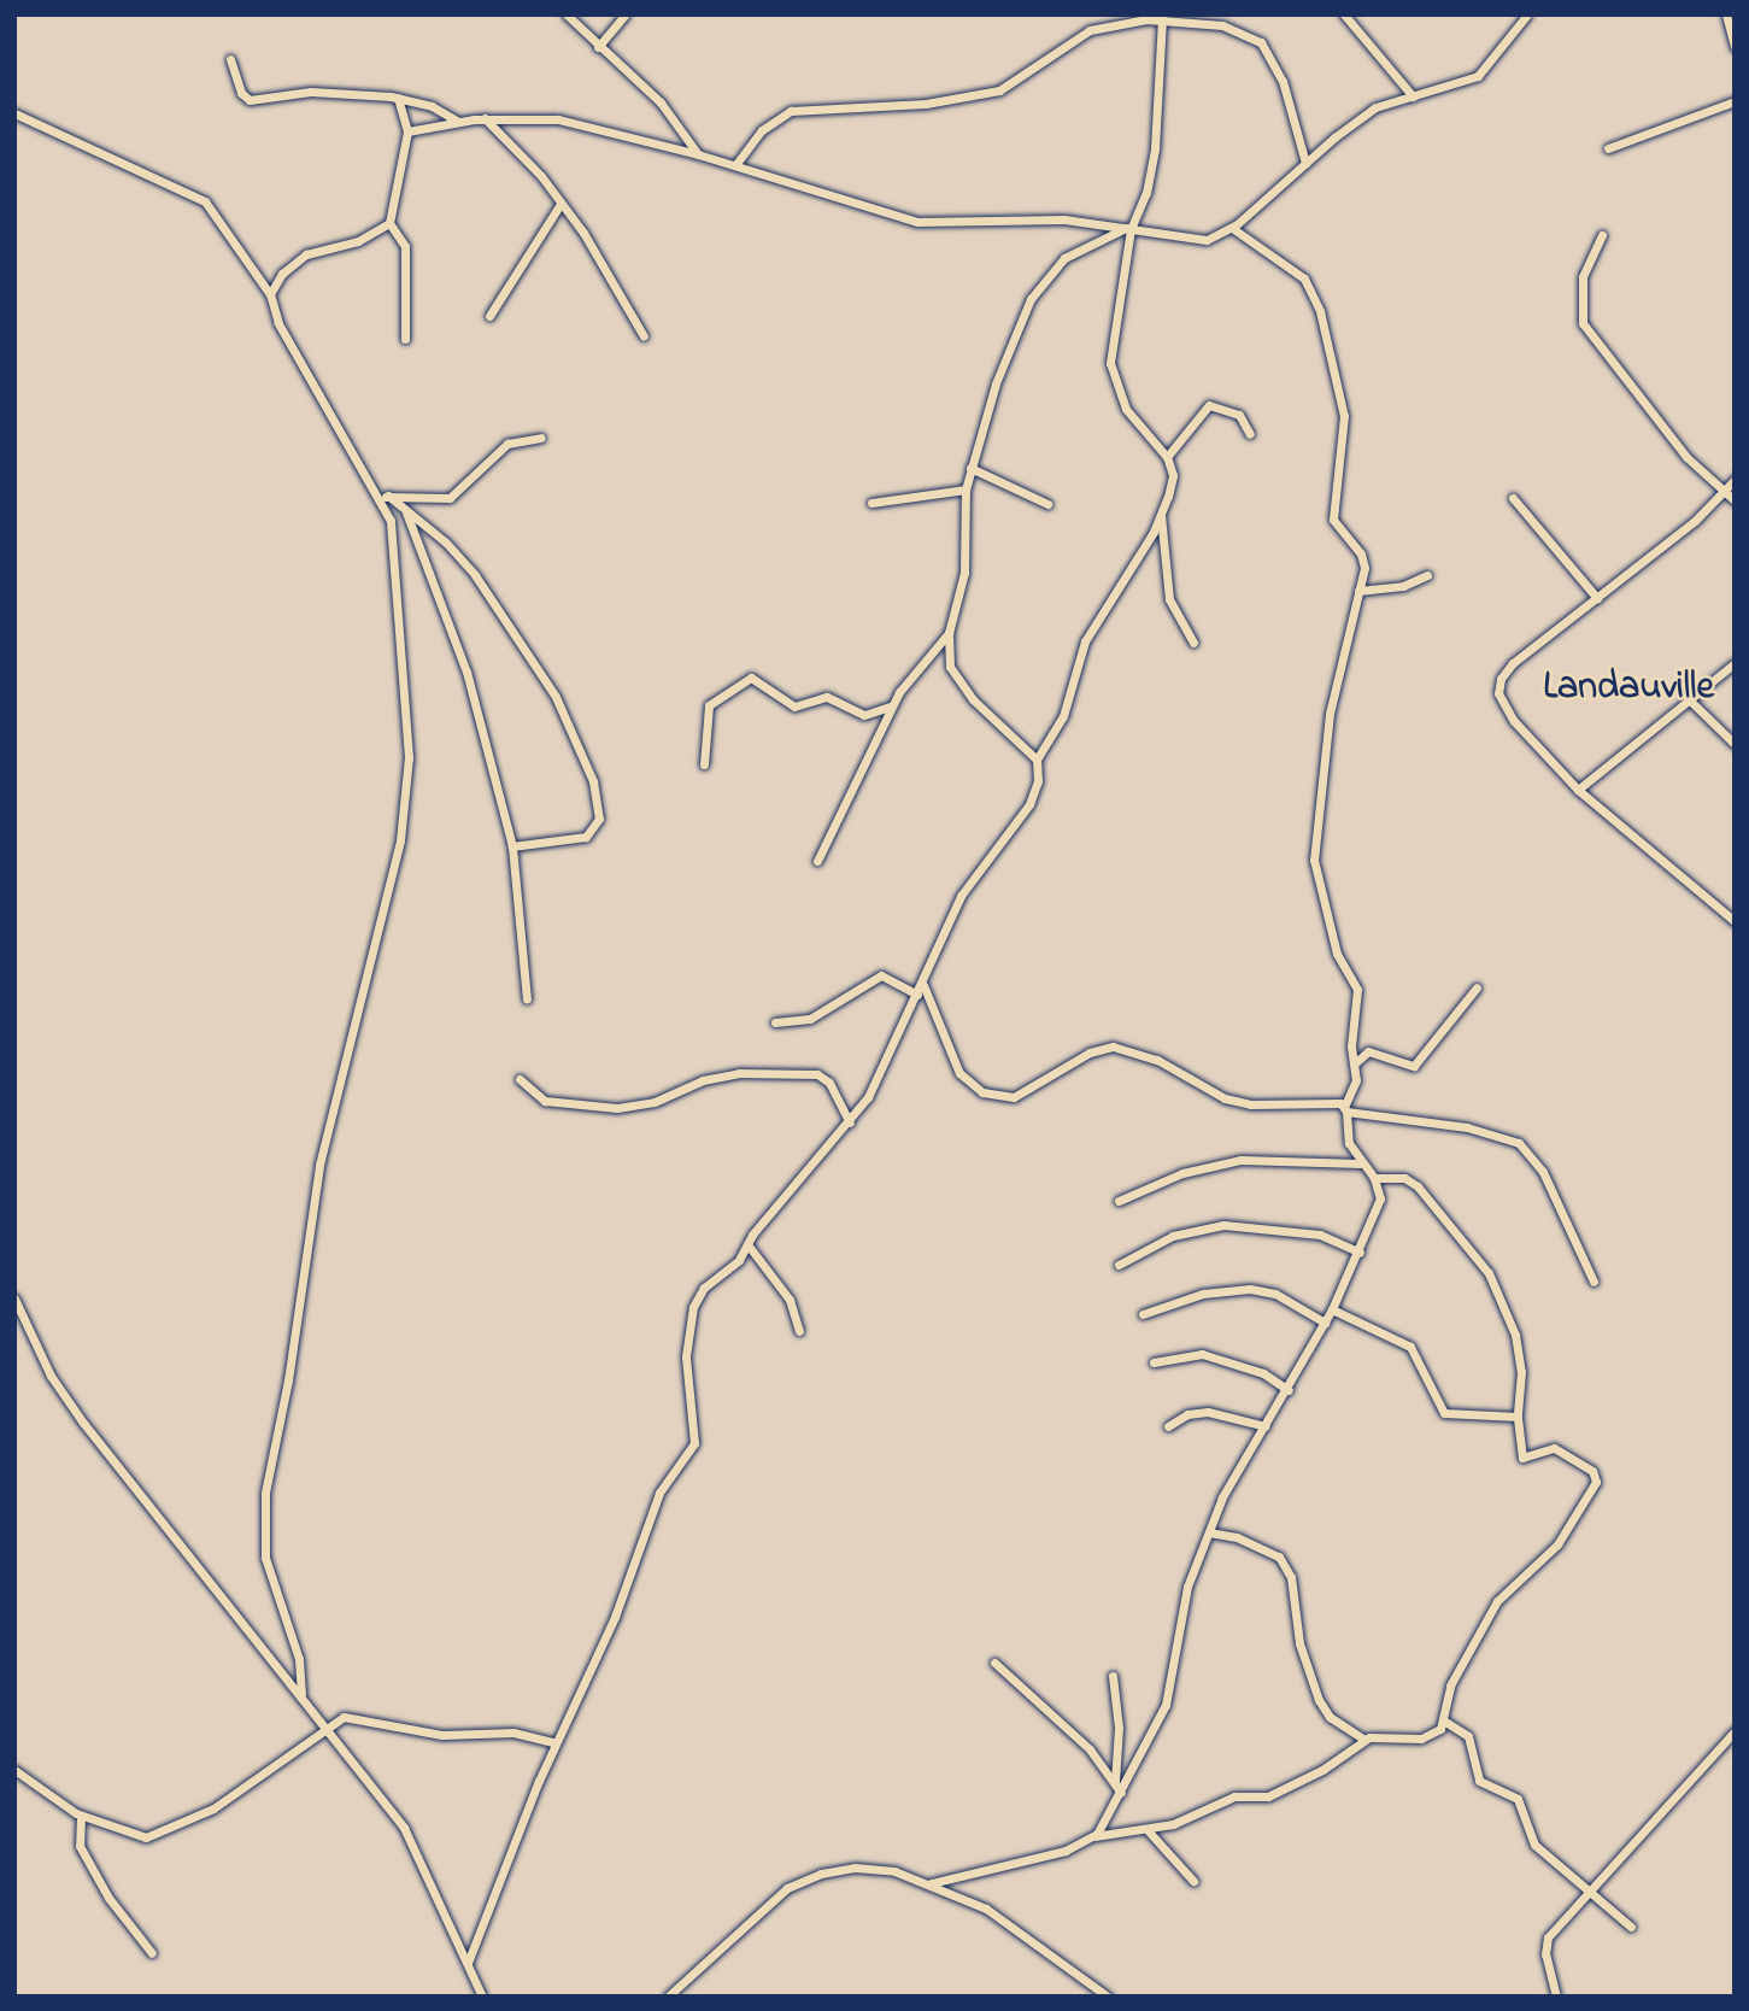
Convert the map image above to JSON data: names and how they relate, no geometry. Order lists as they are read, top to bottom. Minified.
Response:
{"districts":["Landauville"]}
